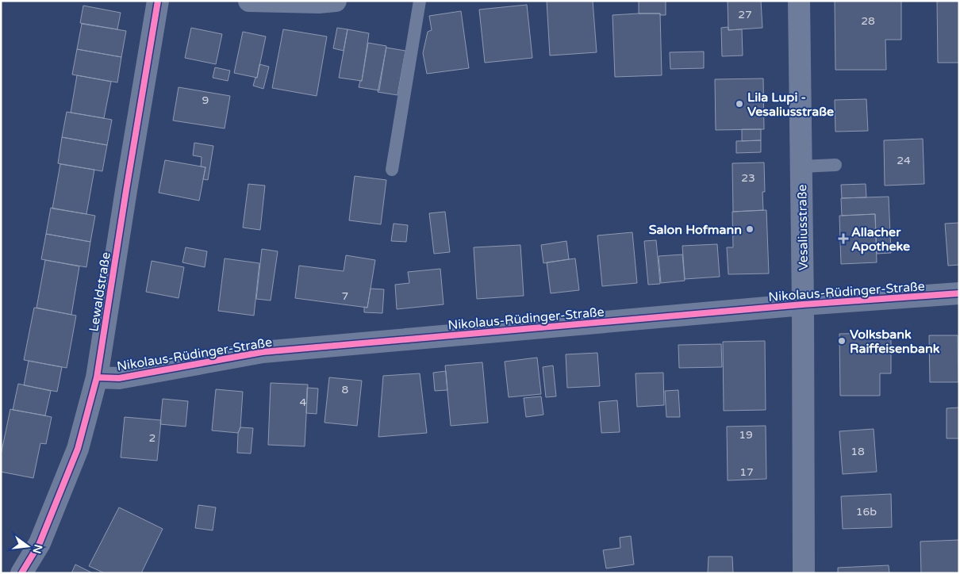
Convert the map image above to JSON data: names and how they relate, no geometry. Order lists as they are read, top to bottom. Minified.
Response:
{"streets":{"street":["Vesaliusstraße","Nikolaus-Rüdinger-Straße","Lewaldstraße"]},"crossings":[["Vesaliusstraße","Nikolaus-Rüdinger-Straße"],["Nikolaus-Rüdinger-Straße","Lewaldstraße"]],"places":{"other":["Lila Lupi - Vesaliusstraße","Salon Hofmann","Volksbank Raiffeisenbank"],"health":["Allacher Apotheke"]},"house_numbers":["27","28","9","24","23","7","8","4","19","2","18","17","16b"],"north":"right"}
